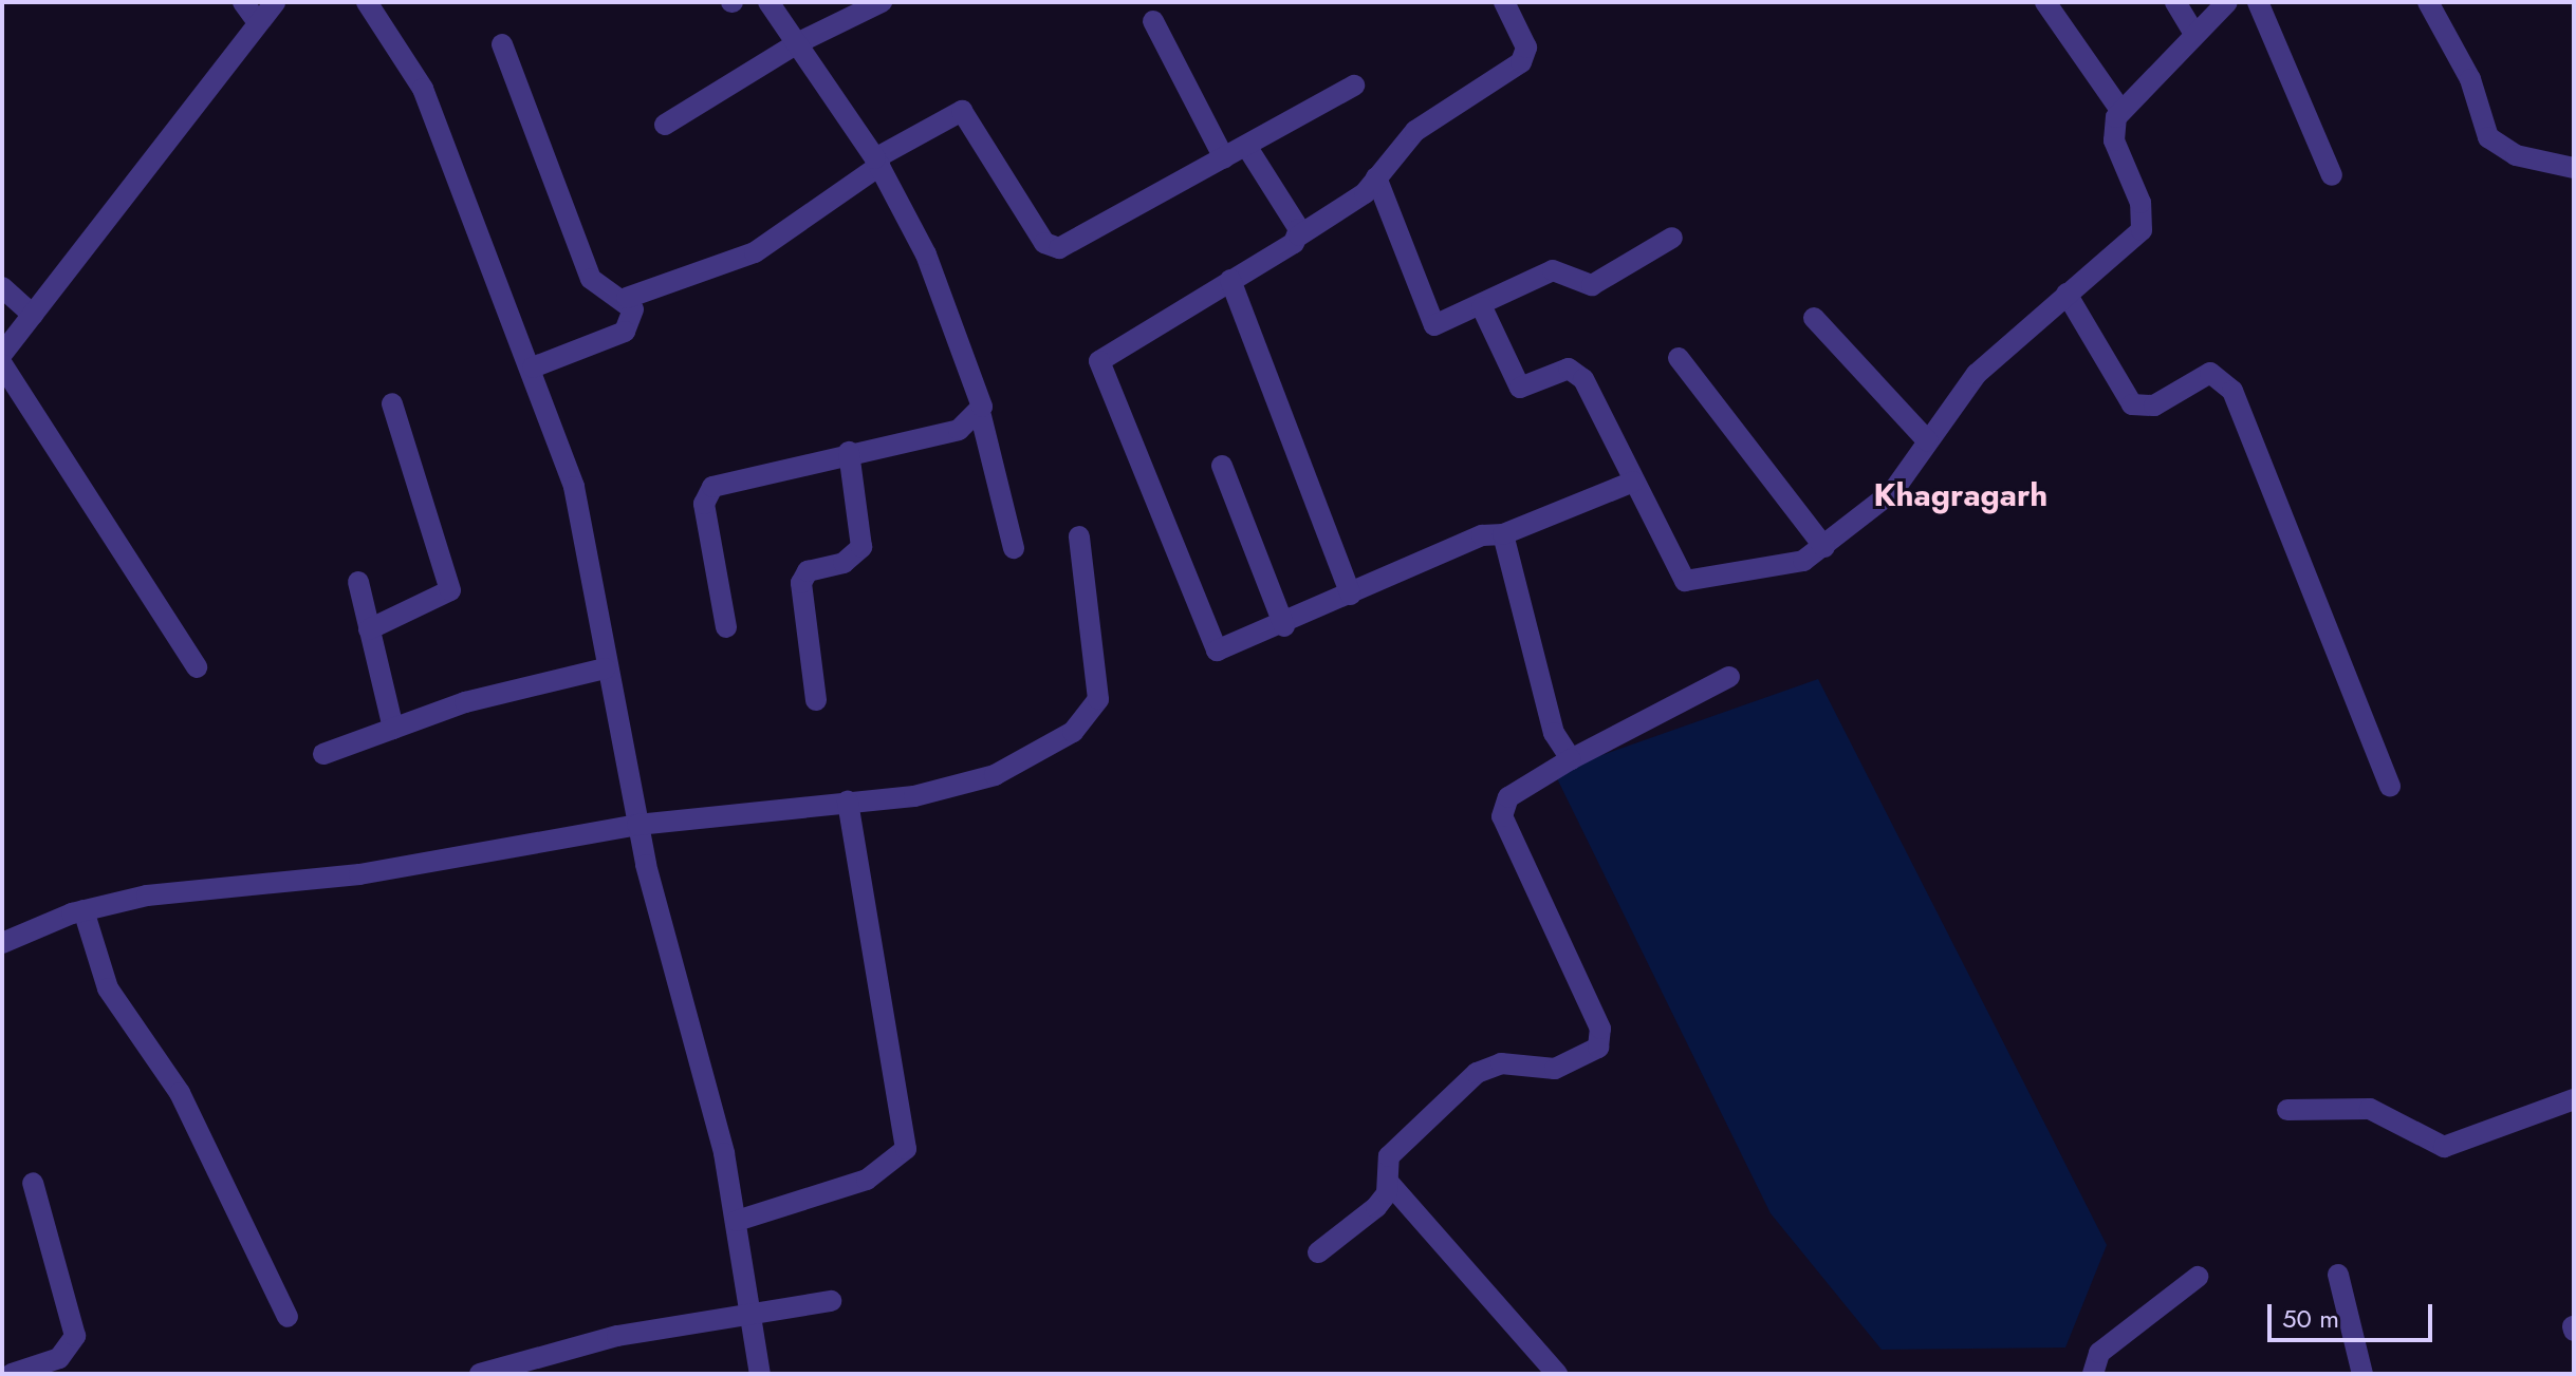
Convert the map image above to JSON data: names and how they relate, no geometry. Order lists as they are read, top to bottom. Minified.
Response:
{"districts":["Khagragarh"],"scale_bar":"50 m"}
